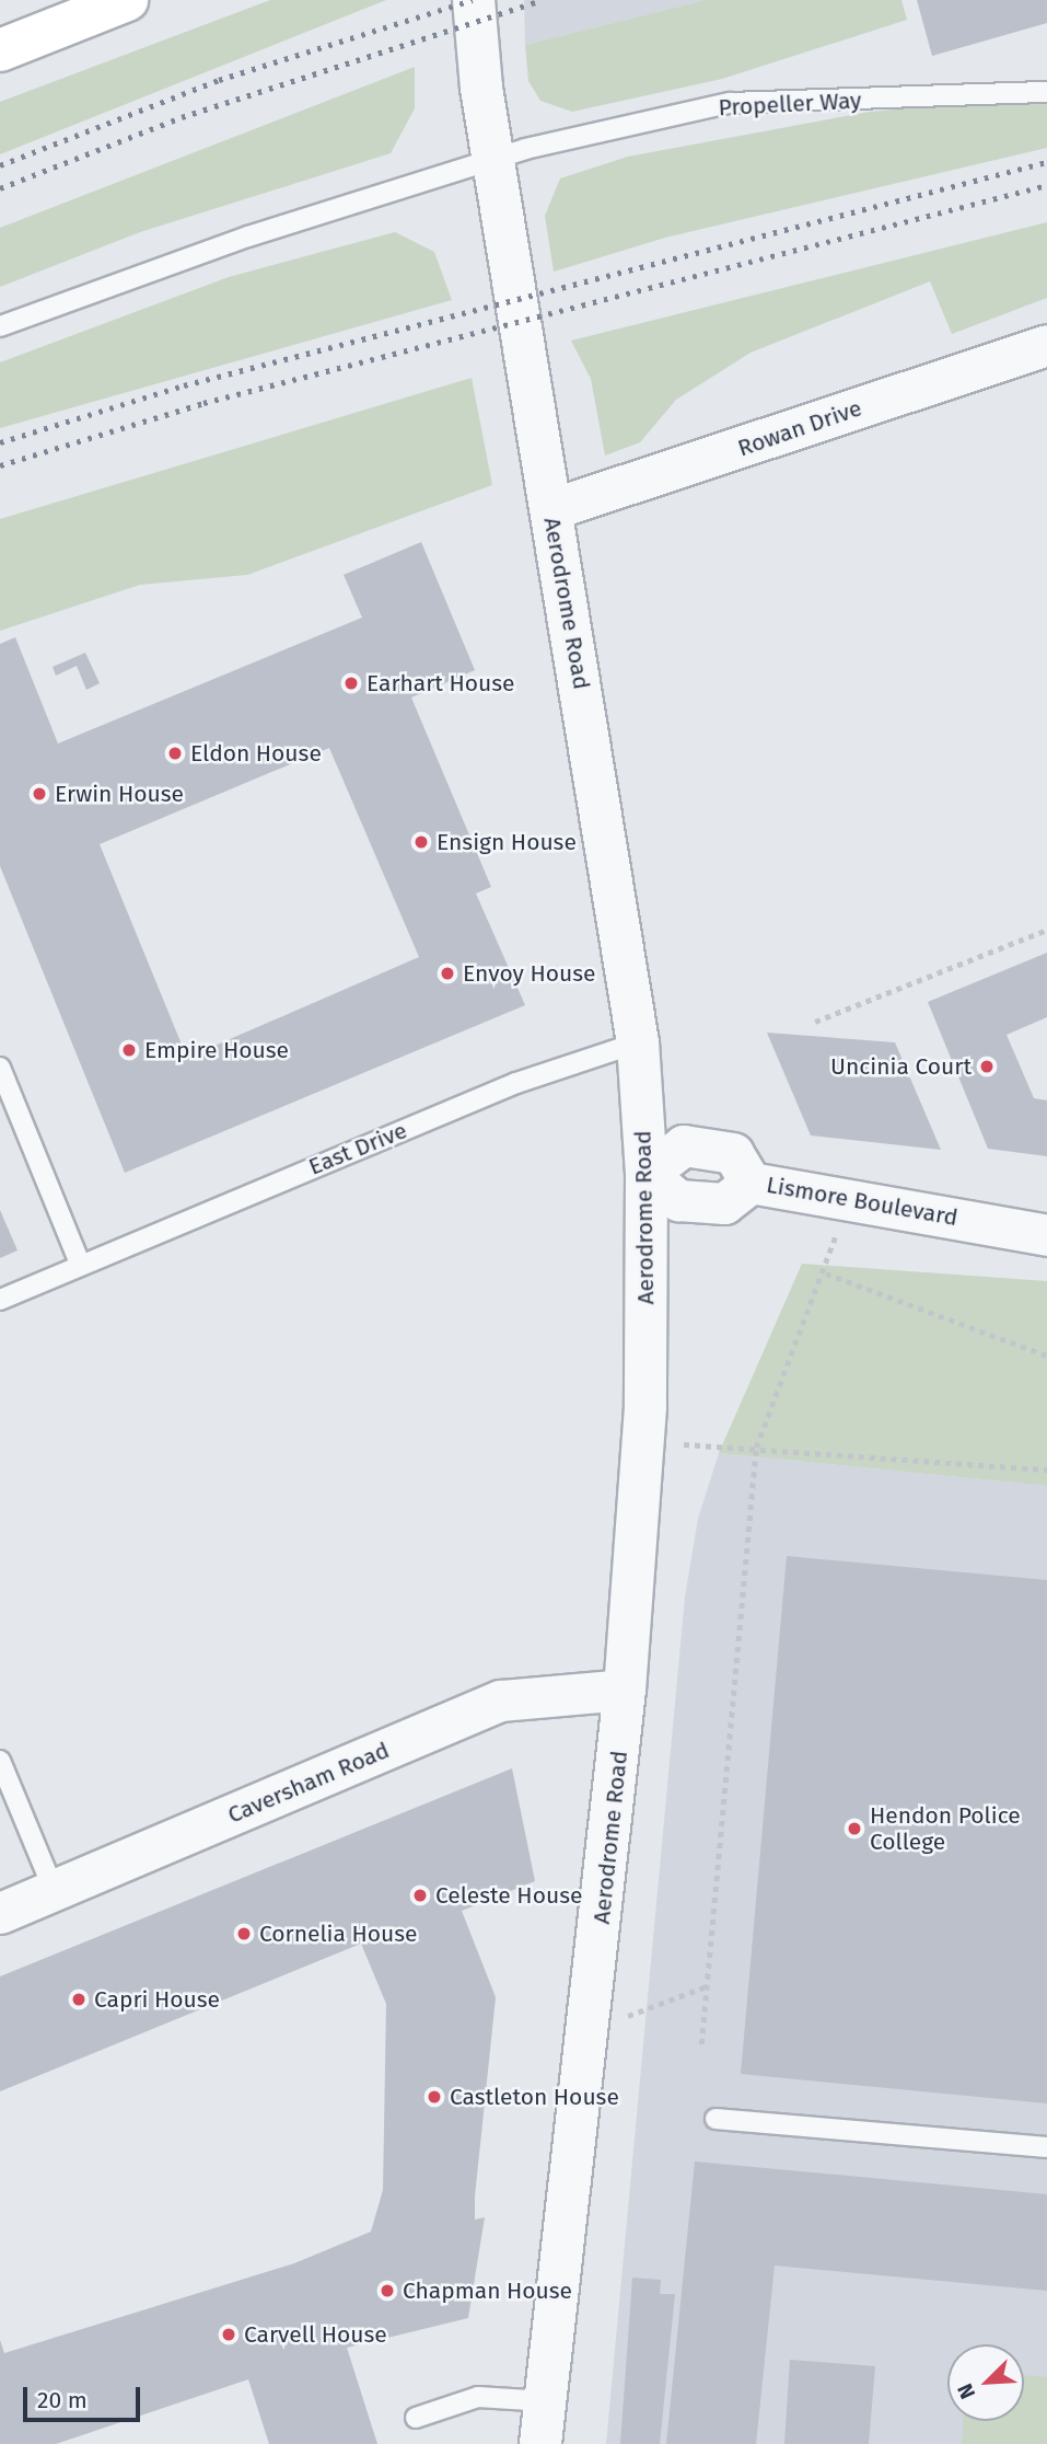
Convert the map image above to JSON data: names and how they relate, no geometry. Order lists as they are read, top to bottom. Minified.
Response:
{"streets":{"street":["Rowan Drive","Aerodrome Road","Lismore Boulevard","Caversham Road"],"lane":["Propeller Way","East Drive"]},"crossings":[["Propeller Way","Aerodrome Road"],["Rowan Drive","Aerodrome Road"],["Aerodrome Road","East Drive"],["Aerodrome Road","Lismore Boulevard"],["Aerodrome Road","Caversham Road"]],"places":["Earhart House","Eldon House","Erwin House","Ensign House","Envoy House","Empire House","Uncinia Court","Hendon Police College","Celeste House","Cornelia House","Capri House","Castleton House","Chapman House","Carvell House"],"scale_bar":"20 m","north":"bottom left"}
